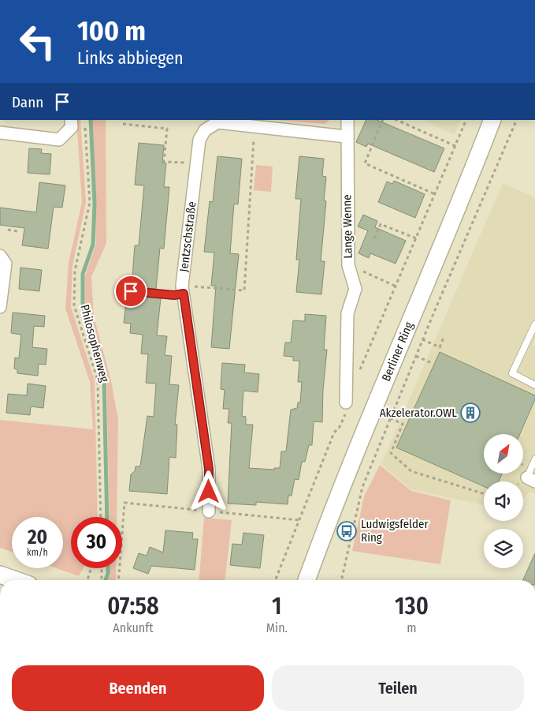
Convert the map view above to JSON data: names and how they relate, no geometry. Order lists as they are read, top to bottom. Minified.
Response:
{"streets":{"main road":["Berliner Ring"],"street":["Lange Wenne","Jentzschstraße"],"path":["Philosophenweg"]},"crossings":[["Lange Wenne","Jentzschstraße"]],"places":{"building":["Akzelerator.OWL"],"bus stop":["Ludwigsfelder Ring"]},"north":"top right","page":{"turn":["100 m","Links abbiegen"],"then":"Dann","speed":"20 km/h","limit":"30","eta":["07:58","Ankunft","1","Min.","130","m"],"buttons":["Beenden","Teilen"]}}
